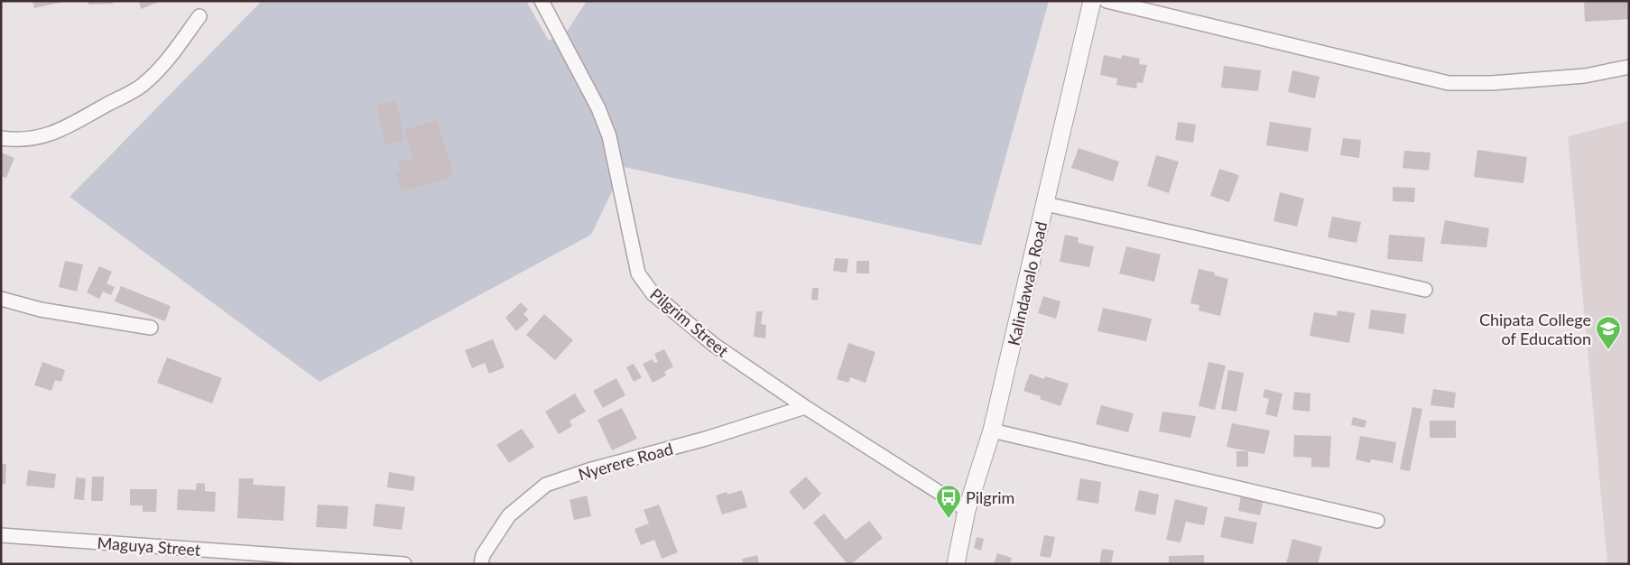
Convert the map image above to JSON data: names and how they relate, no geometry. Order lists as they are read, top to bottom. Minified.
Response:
{"streets":{"street":["Kalindawalo Road","Pilgrim Street","Nyerere Road","Maguya Street"]},"crossings":[["Kalindawalo Road","Pilgrim Street"],["Pilgrim Street","Nyerere Road"]],"places":{"school or university":["Chipata College of Education"],"bus stop":["Pilgrim"]}}
